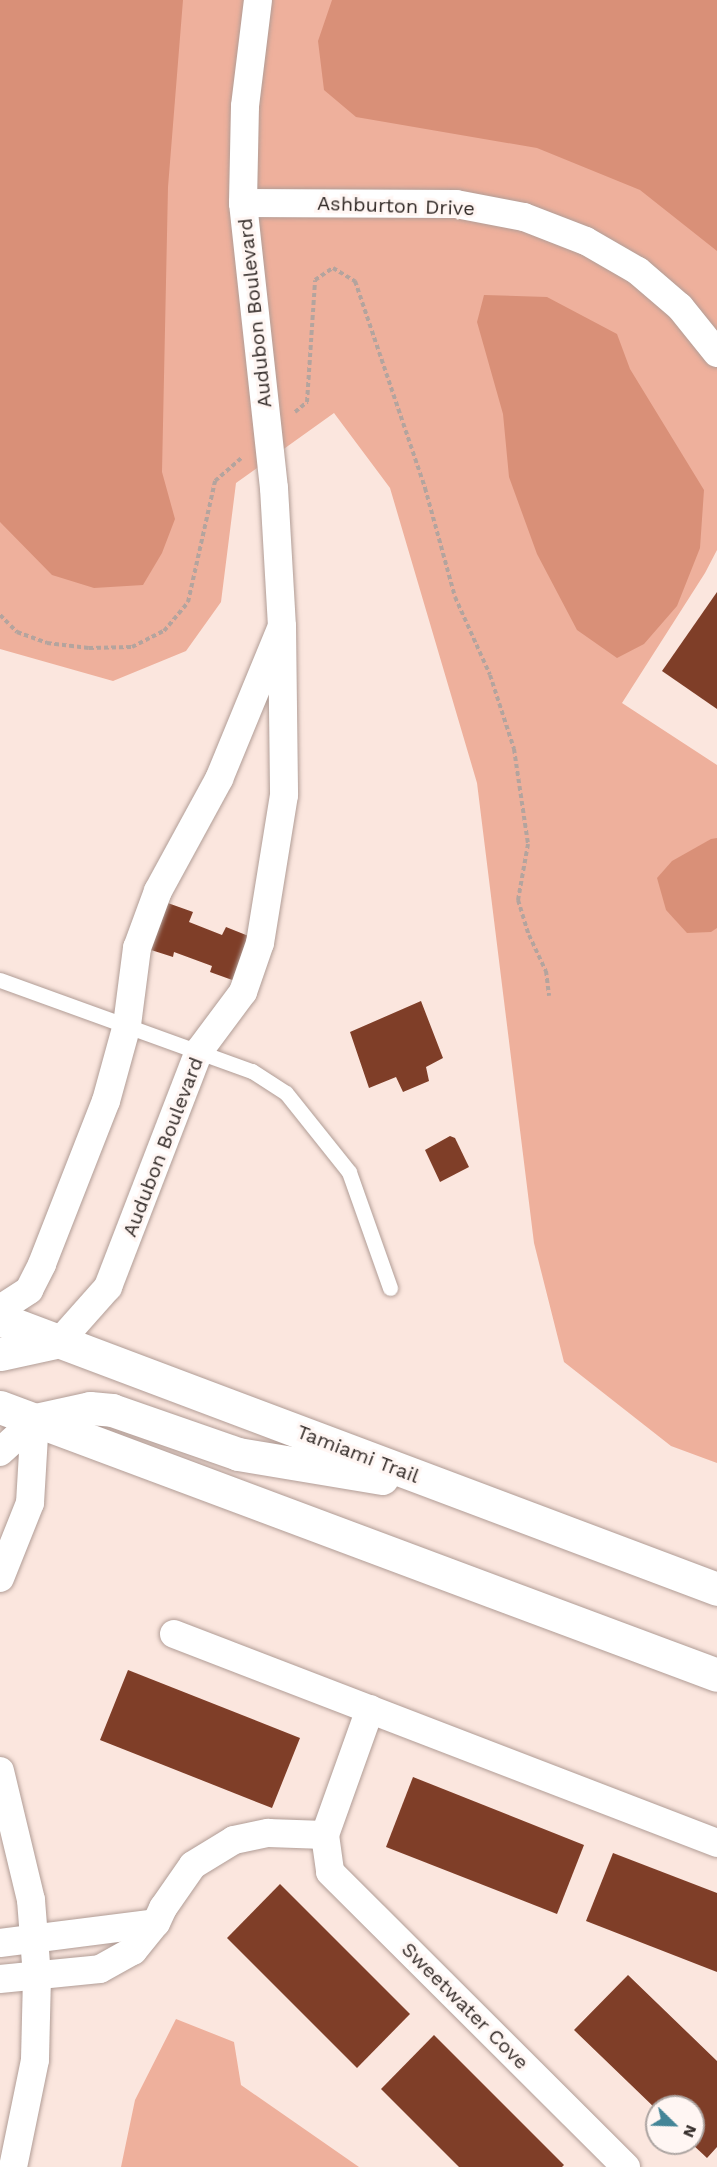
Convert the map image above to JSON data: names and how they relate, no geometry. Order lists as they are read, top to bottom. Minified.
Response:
{"streets":{"main road":["Tamiami Trail"],"street":["Ashburton Drive","Audubon Boulevard","Sweetwater Cove"]},"crossings":[["Ashburton Drive","Audubon Boulevard"],["Audubon Boulevard","Tamiami Trail"]],"north":"bottom right"}
